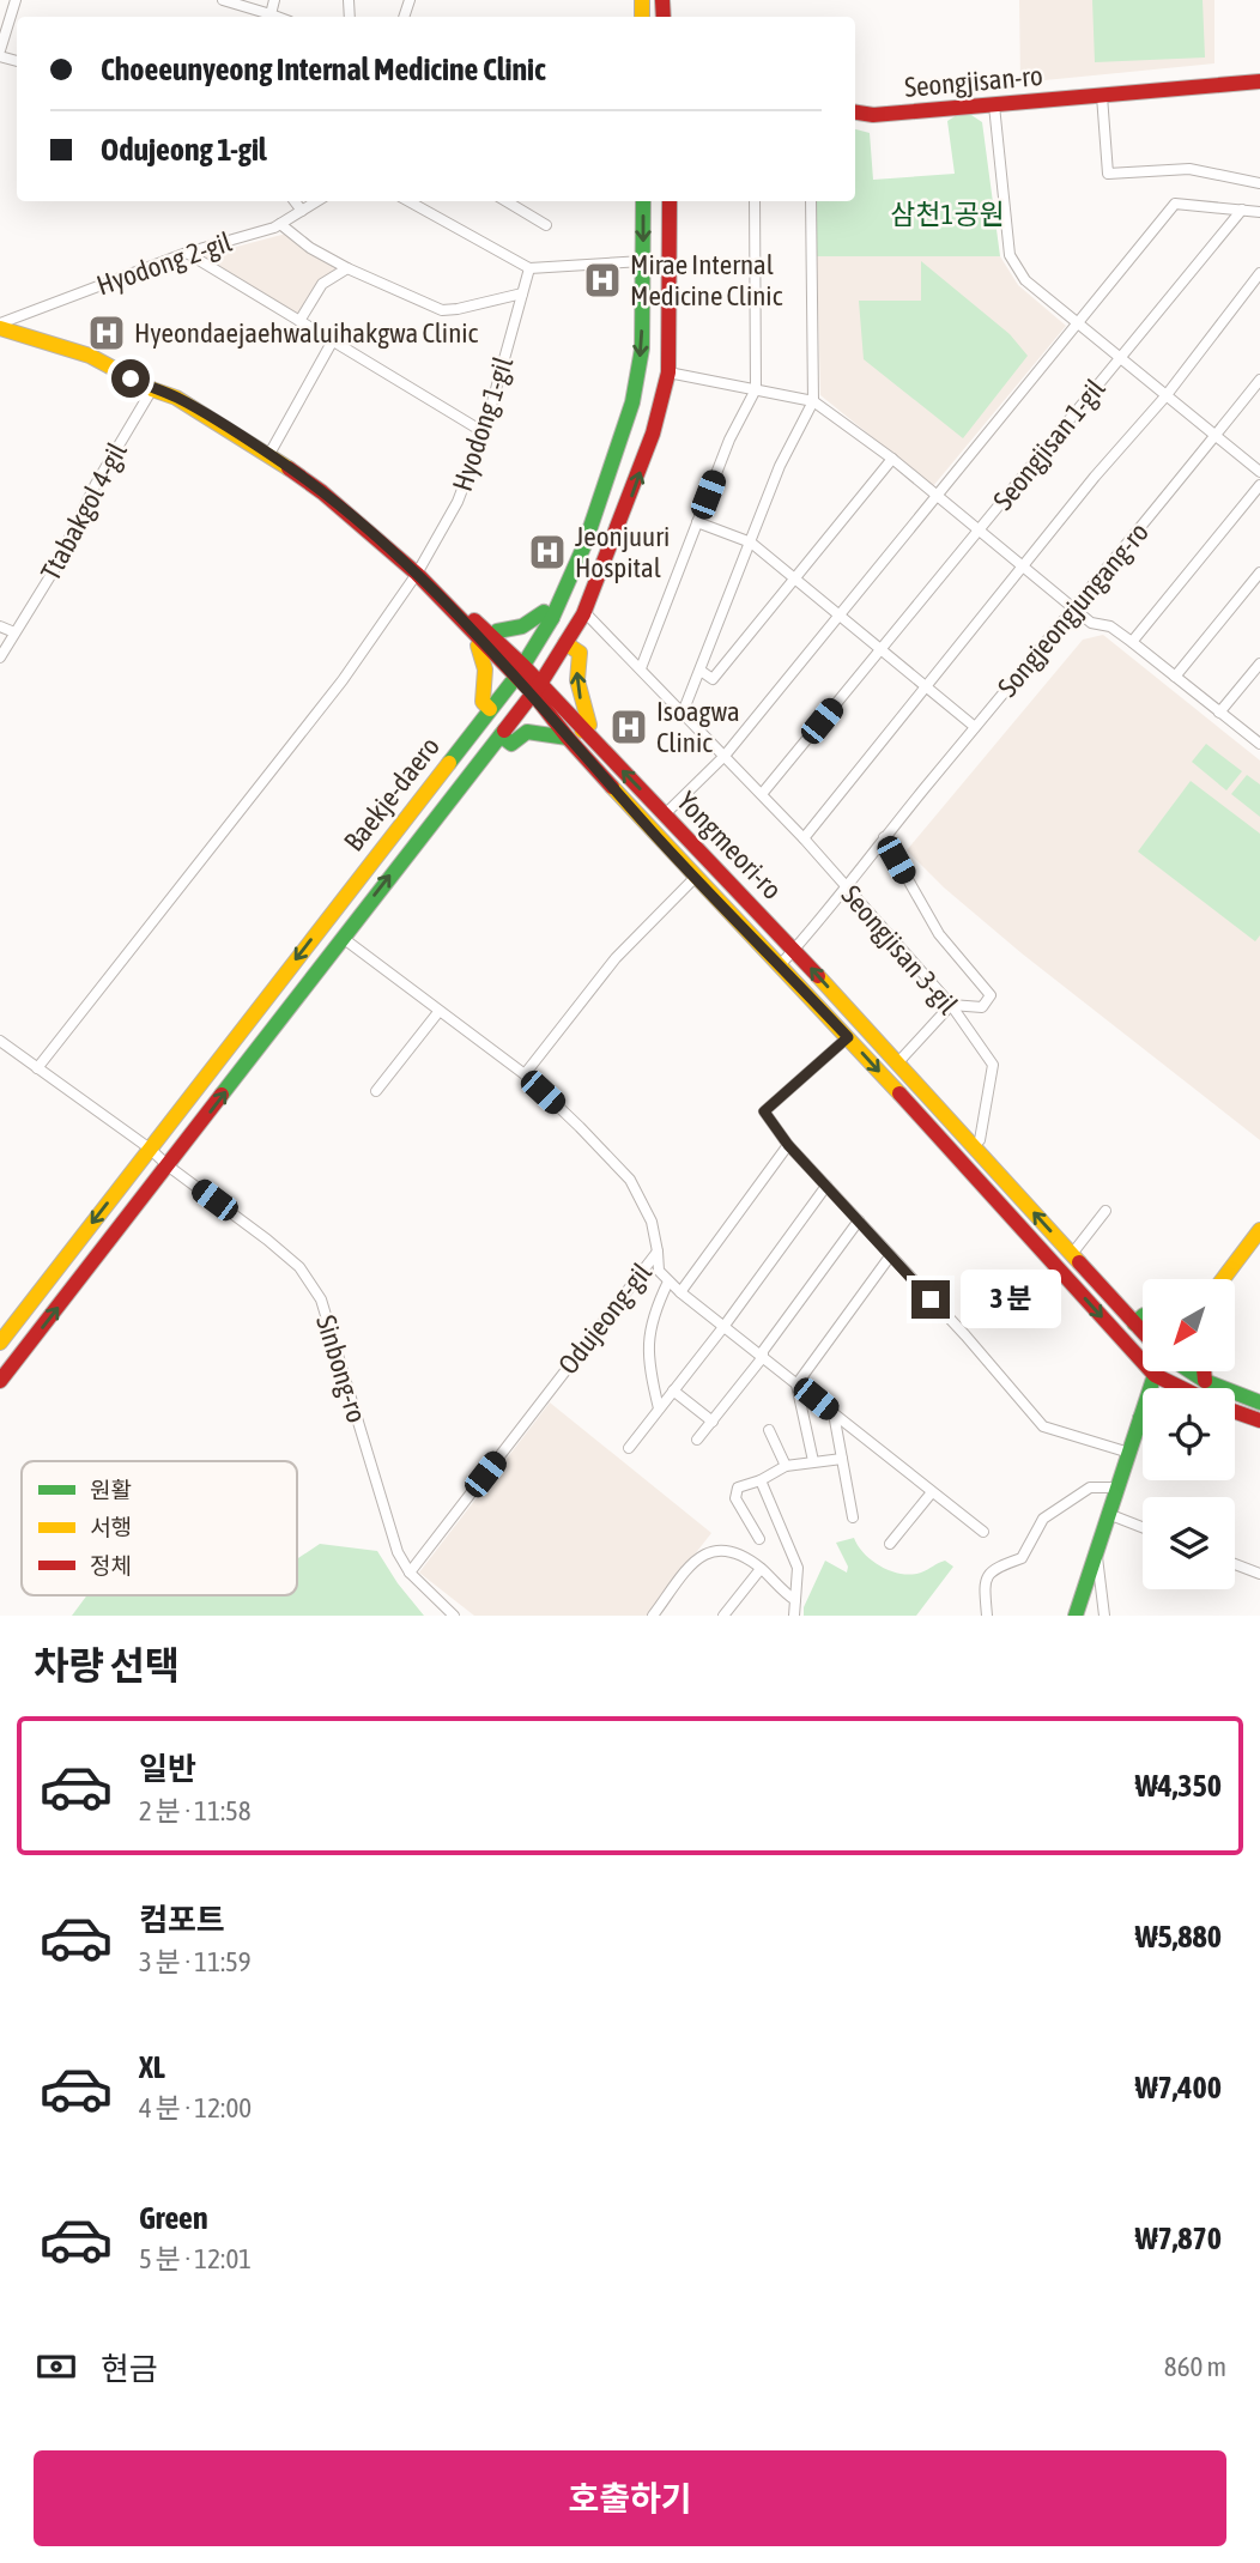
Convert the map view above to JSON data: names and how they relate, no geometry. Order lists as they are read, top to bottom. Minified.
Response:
{"streets":{"street":["Seongjisan-ro","Hyodong 2-gil","Hyodong 1-gil","Seongjisan 1-gil","Ttabakgol 4-gil","Songjeongjungang-ro","Baekje-daero","Yongmeori-ro","Seongjisan 3-gil","Odujeong-gil","Sinbong-ro"]},"crossings":[["Hyodong 2-gil","Yongmeori-ro"],["Hyodong 1-gil","Yongmeori-ro"],["Seongjisan 1-gil","Songjeongjungang-ro"],["Seongjisan 1-gil","Baekje-daero"],["Seongjisan 1-gil","Seongjisan 3-gil"],["Ttabakgol 4-gil","Yongmeori-ro"],["Songjeongjungang-ro","Yongmeori-ro"],["Songjeongjungang-ro","Seongjisan 3-gil"],["Baekje-daero","Yongmeori-ro"],["Baekje-daero","Seongjisan 3-gil"],["Baekje-daero","Sinbong-ro"],["Yongmeori-ro","Seongjisan 3-gil"],["Odujeong-gil","Sinbong-ro"]],"parks":["삼천1공원"],"places":{"hospital":["Mirae Internal Medicine Clinic","Hyeondaejaehwaluihakgwa Clinic","Jeonjuuri Hospital","Isoagwa Clinic"]},"legend":["원활","서행","정체"],"north":"bottom left","page":{"banner":["Choeeunyeong Internal Medicine Clinic","Odujeong 1-gil"],"bubble":"3 분","heading":"차량 선택","list":[{"name":"일반","note":"2 분 · 11:58","value":"₩4,350"},{"name":"컴포트","note":"3 분 · 11:59","value":"₩5,880"},{"name":"XL","note":"4 분 · 12:00","value":"₩7,400"},{"name":"Green","note":"5 분 · 12:01","value":"₩7,870"}],"pay":["현금","860 m"],"buttons":"호출하기"}}
